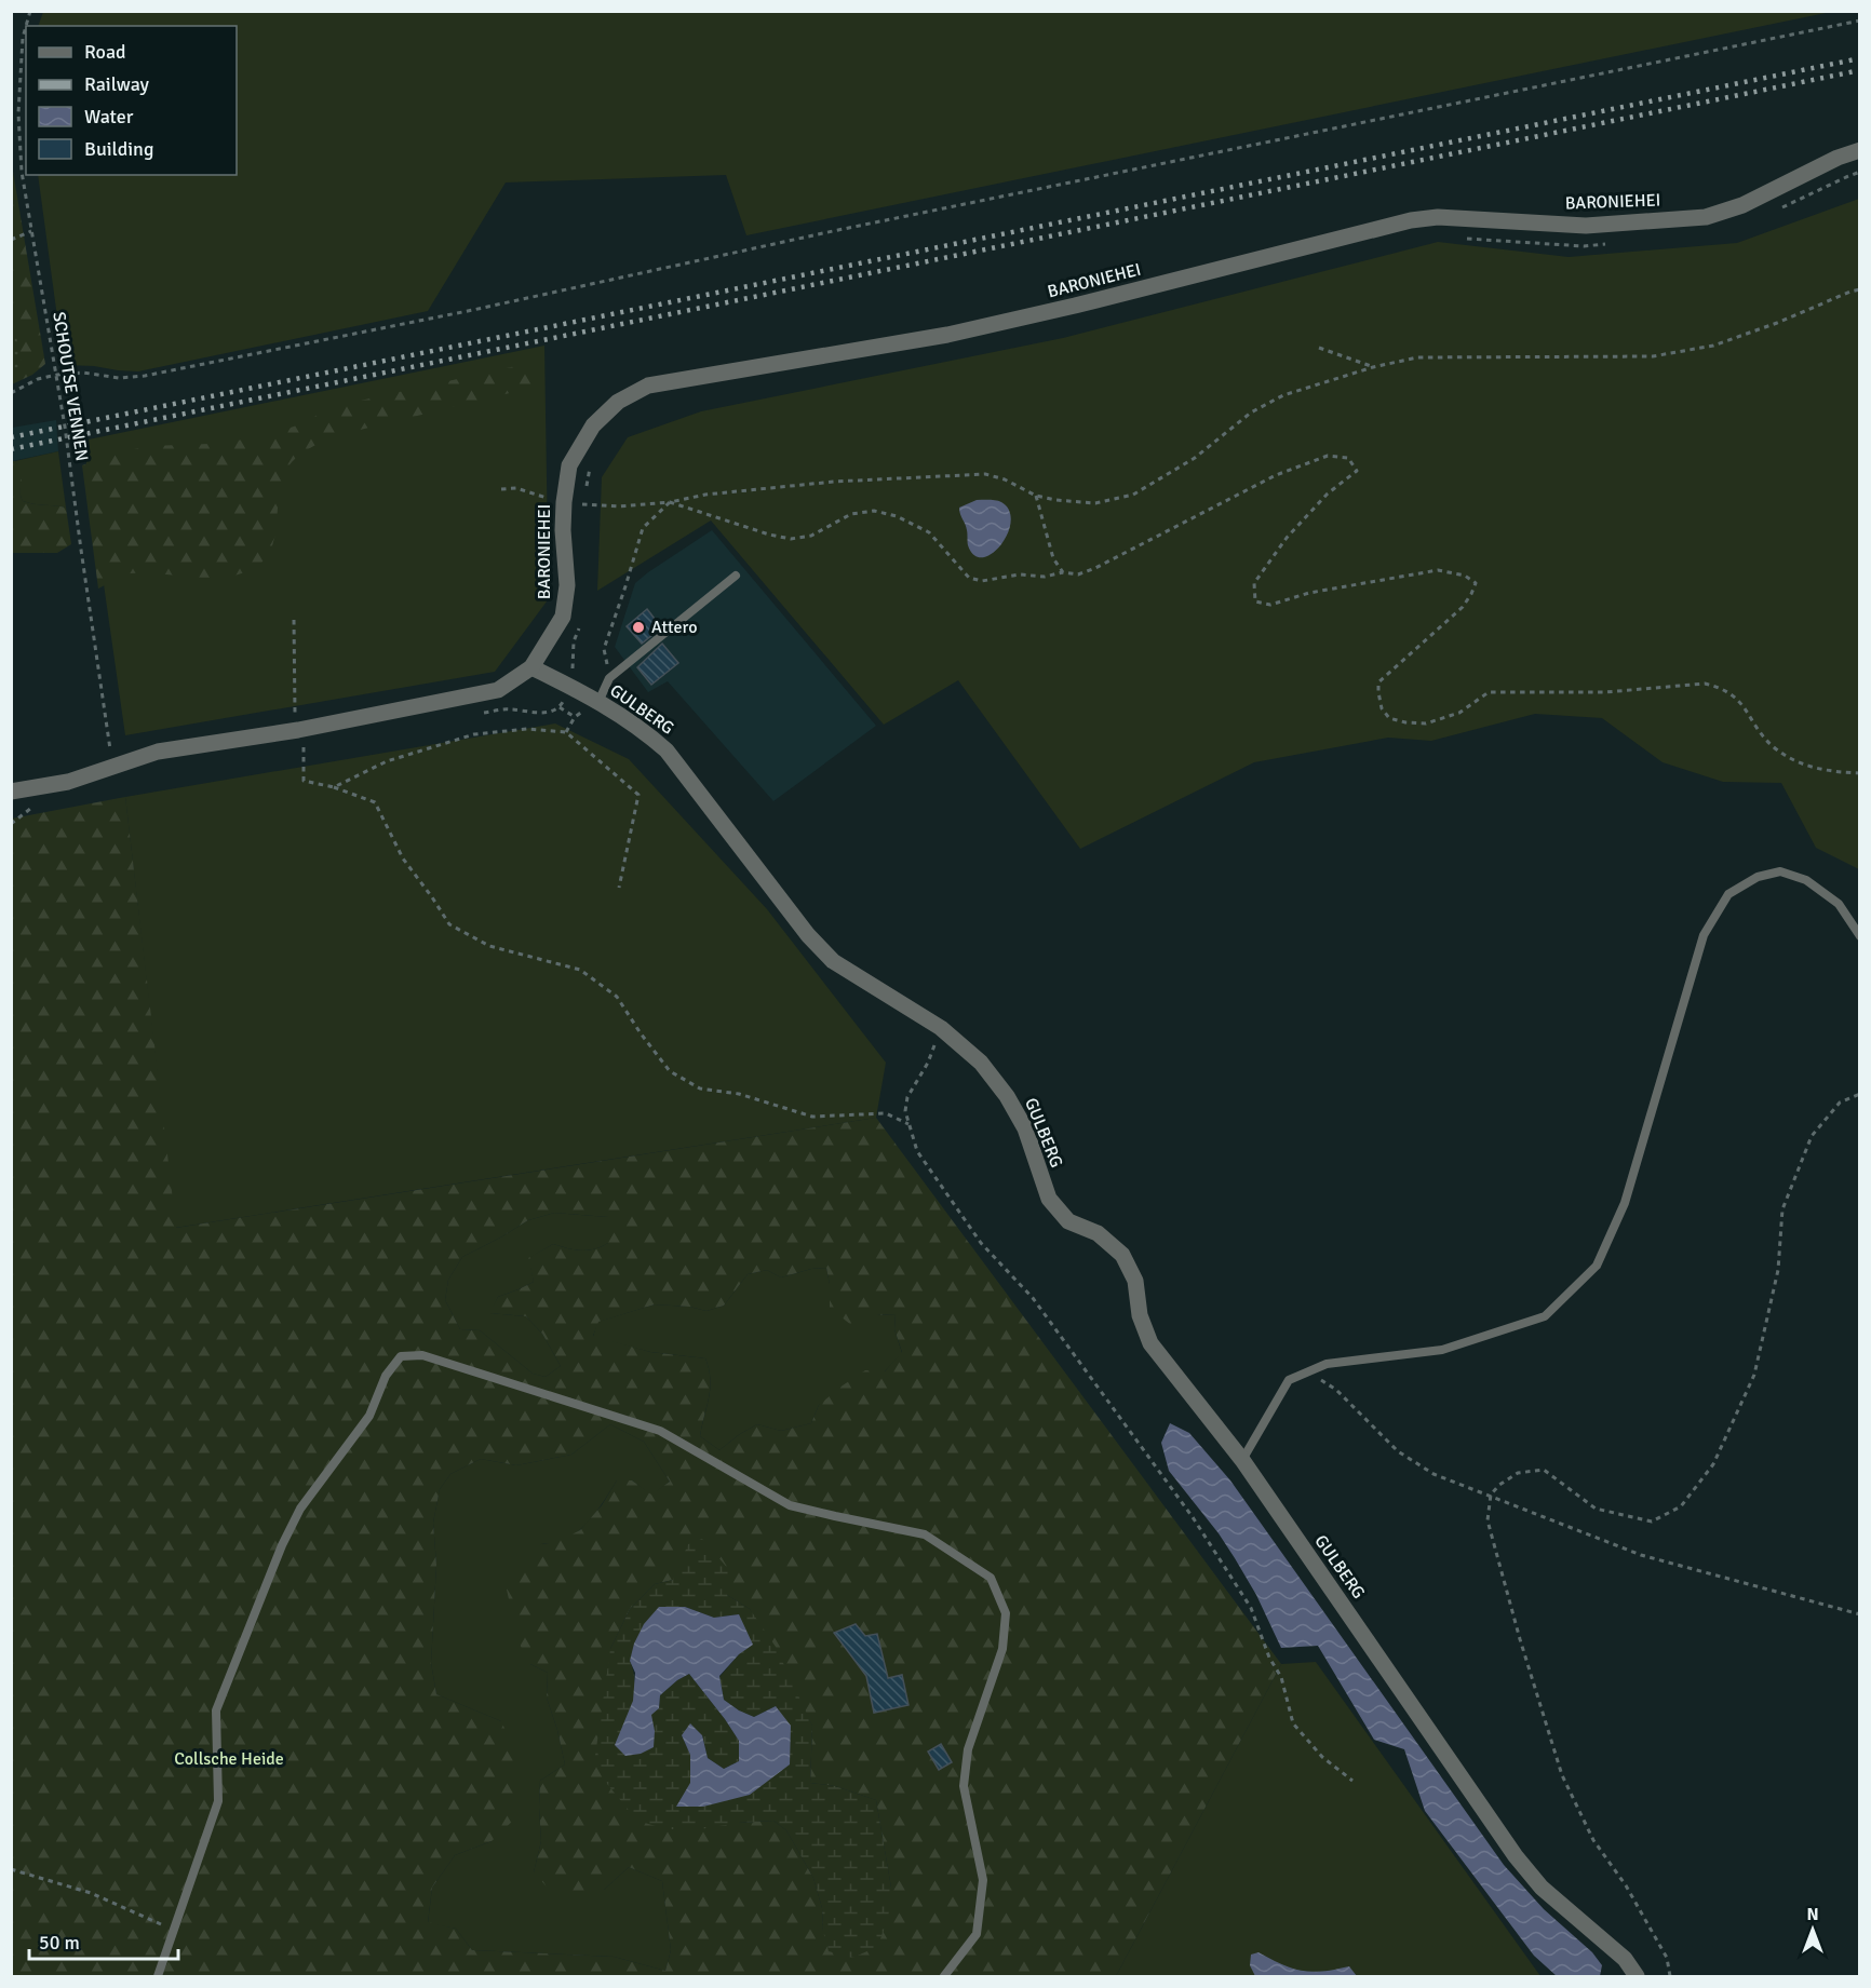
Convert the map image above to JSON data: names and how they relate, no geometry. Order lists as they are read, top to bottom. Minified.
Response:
{"streets":{"street":["BARONIEHEI","GULBERG"],"path":["SCHOUTSE VENNEN"]},"crossings":[["BARONIEHEI","GULBERG"]],"parks":["Collsche Heide"],"places":["Attero"],"legend":["Road","Railway","Water","Building"],"scale_bar":"50 m","north":"top"}
